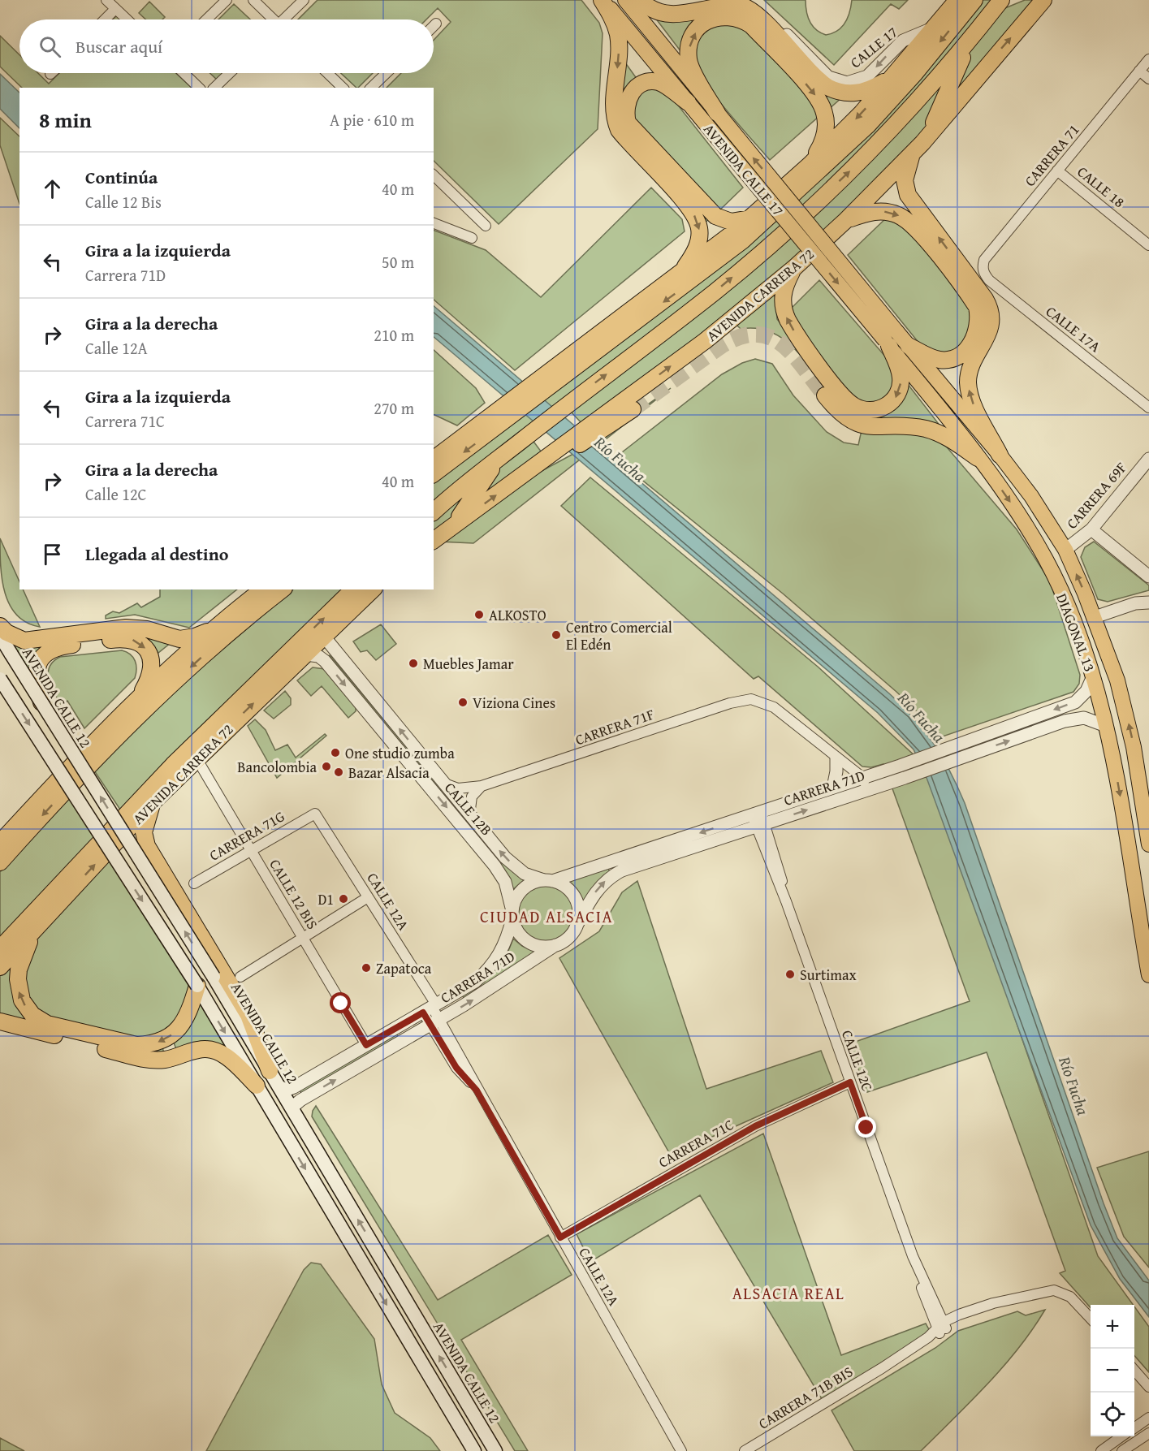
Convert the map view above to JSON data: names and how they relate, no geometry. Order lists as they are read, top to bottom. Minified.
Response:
{"streets":{"highway":["AVENIDA CARRERA 72"],"main road":["AVENIDA CALLE 17","DIAGONAL 13","AVENIDA CALLE 12"],"street":["CALLE 17","CARRERA 71","CALLE 18","CALLE 17A","CARRERA 69F","CARRERA 71F","CARRERA 71D","CALLE 12B","CARRERA 71G","CALLE 12 BIS","CALLE 12A","CALLE 12C","CARRERA 71C","CARRERA 71B BIS"]},"crossings":[["CARRERA 71","CALLE 18"],["CARRERA 71","CALLE 17A"],["AVENIDA CALLE 17","DIAGONAL 13"],["AVENIDA CARRERA 72","CALLE 12B"],["AVENIDA CARRERA 72","CALLE 12 BIS"],["CARRERA 69F","DIAGONAL 13"],["DIAGONAL 13","CARRERA 71D"],["AVENIDA CALLE 12","CARRERA 71D"],["CARRERA 71F","CALLE 12B"],["CARRERA 71D","CALLE 12B"],["CARRERA 71D","CALLE 12 BIS"],["CARRERA 71D","CALLE 12A"],["CARRERA 71D","CALLE 12C"],["CARRERA 71G","CALLE 12 BIS"],["CARRERA 71G","CALLE 12A"],["CALLE 12A","CARRERA 71C"],["CALLE 12C","CARRERA 71C"],["CALLE 12C","CARRERA 71B BIS"]],"districts":["CIUDAD ALSACIA","ALSACIA REAL"],"water":["Río Fucha"],"places":["ALKOSTO","Centro Comercial El Edén","Muebles Jamar","Viziona Cines","One studio zumba","Bancolombia","Bazar Alsacia","D1","Zapatoca","Surtimax"],"page":{"search":"Buscar aquí","heading":["8 min","A pie · 610 m"],"list":[["Continúa","Calle 12 Bis","40 m"],["Gira a la izquierda","Carrera 71D","50 m"],["Gira a la derecha","Calle 12A","210 m"],["Gira a la izquierda","Carrera 71C","270 m"],["Gira a la derecha","Calle 12C","40 m"],"Llegada al destino"],"map_buttons":["+","−"]}}
